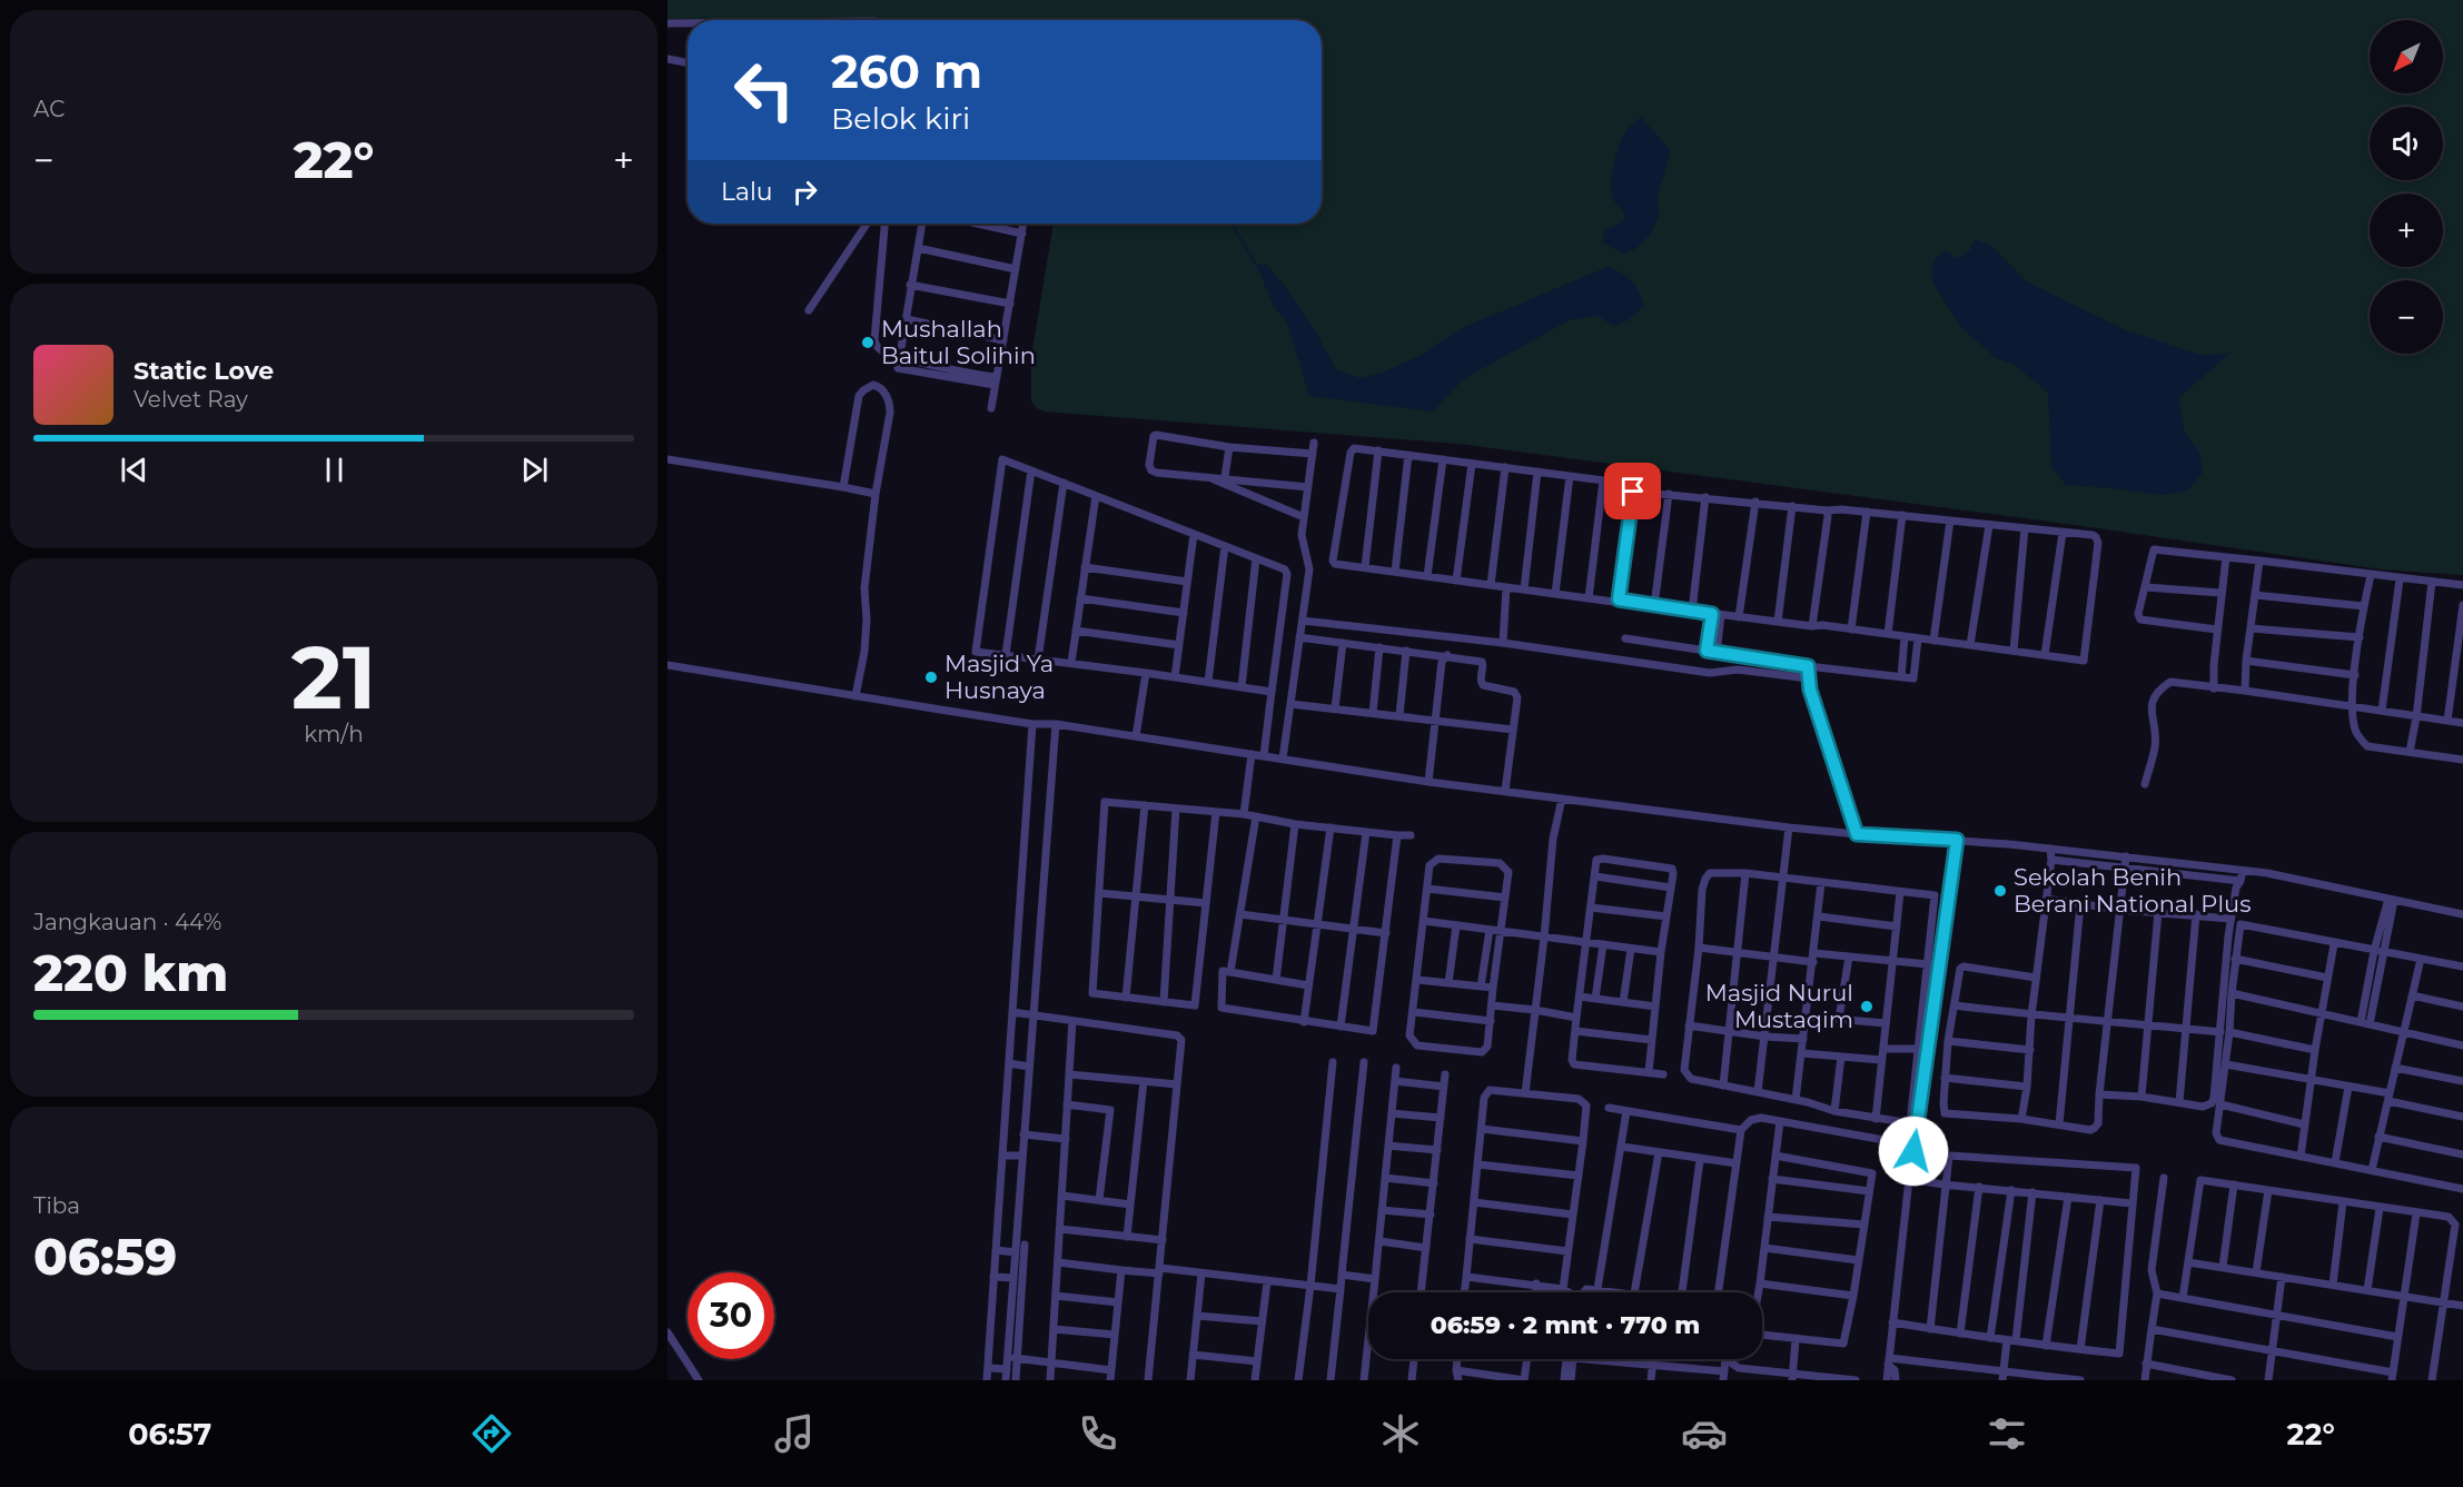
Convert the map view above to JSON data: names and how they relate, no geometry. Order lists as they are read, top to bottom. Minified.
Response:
{"places":["Mushallah Baitul Solihin","Masjid Ya Husnaya","Sekolah Benih Berani National Plus","Masjid Nurul Mustaqim"],"north":"bottom left","page":{"tile":["AC",["21","km/h"],["Jangkauan · 44%","220 km"],["Tiba","06:59"]],"map_buttons":["+","−"],"turn":["260 m","Belok kiri"],"heat":["−","22°","+"],"then":"Lalu","song":["Static Love","Velvet Ray"],"limit":"30","trip":"06:59 · 2 mnt · 770 m","tabs":["06:57","22°"]}}
